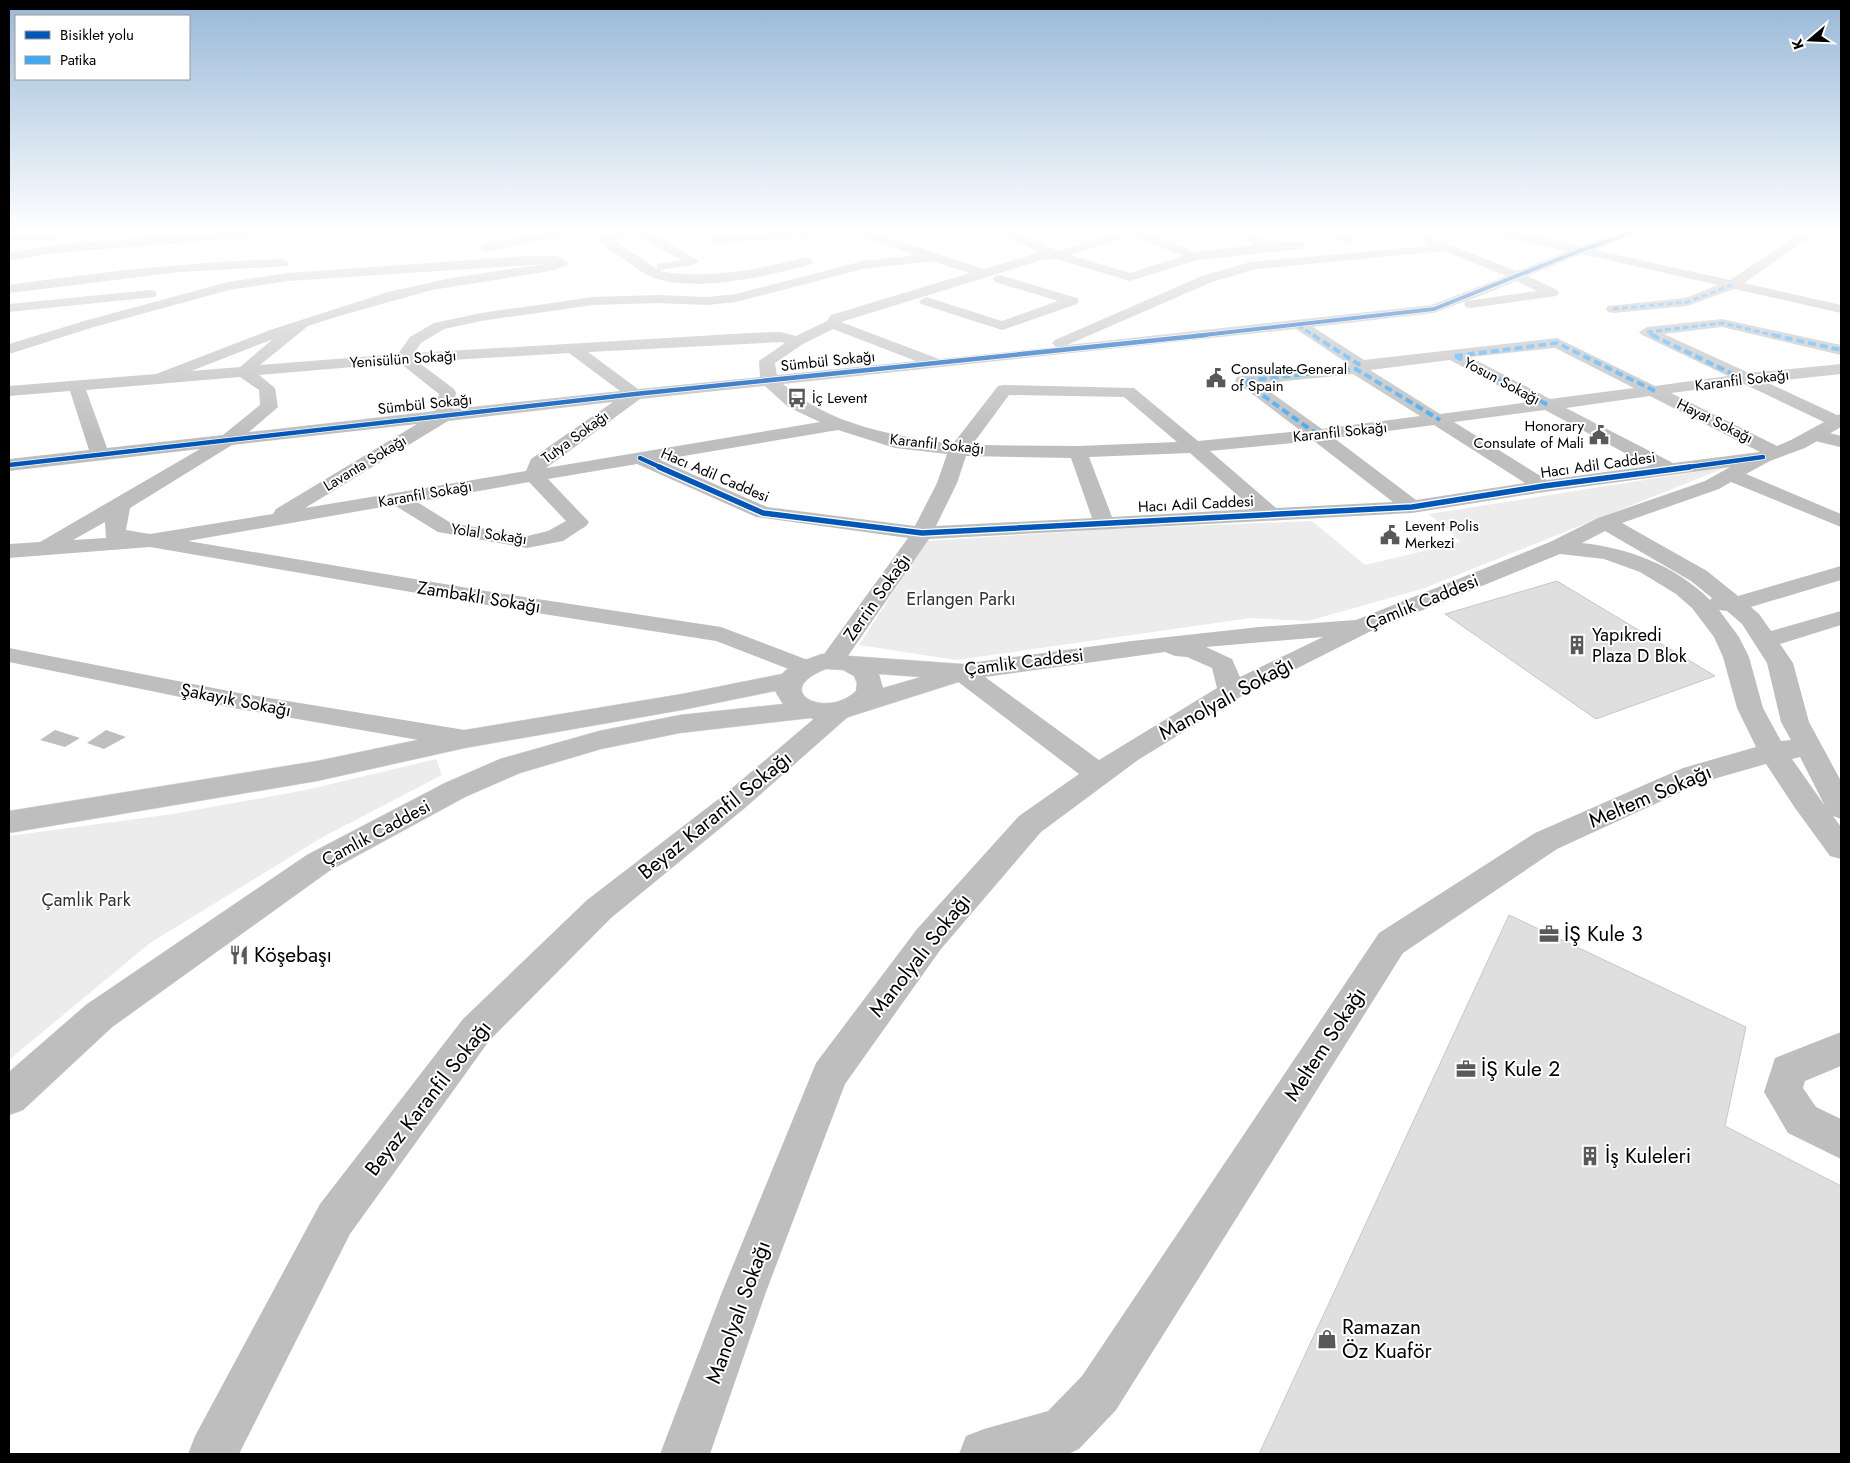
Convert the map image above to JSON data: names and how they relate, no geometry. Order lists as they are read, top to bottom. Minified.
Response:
{"streets":{"street":["Yenisülün Sokağı","Sümbül Sokağı","Karanfil Sokağı","Yosun Sokağı","Hayat Sokağı","Tutya Sokağı","Lavanta Sokağı","Hacı Adil Caddesi","Yolal Sokağı","Zambaklı Sokağı","Zerrin Sokağı","Çamlık Caddesi","Manolyalı Sokağı","Şakayık Sokağı","Meltem Sokağı","Beyaz Karanfil Sokağı"]},"crossings":[["Sümbül Sokağı","Karanfil Sokağı"],["Sümbül Sokağı","Tutya Sokağı"],["Sümbül Sokağı","Lavanta Sokağı"],["Karanfil Sokağı","Yosun Sokağı"],["Karanfil Sokağı","Hayat Sokağı"],["Karanfil Sokağı","Tutya Sokağı"],["Karanfil Sokağı","Lavanta Sokağı"],["Karanfil Sokağı","Hacı Adil Caddesi"],["Karanfil Sokağı","Yolal Sokağı"],["Karanfil Sokağı","Zambaklı Sokağı"],["Karanfil Sokağı","Zerrin Sokağı"],["Yosun Sokağı","Hayat Sokağı"],["Yosun Sokağı","Hacı Adil Caddesi"],["Hayat Sokağı","Hacı Adil Caddesi"],["Hayat Sokağı","Çamlık Caddesi"],["Tutya Sokağı","Yolal Sokağı"],["Hacı Adil Caddesi","Zerrin Sokağı"],["Hacı Adil Caddesi","Çamlık Caddesi"],["Zambaklı Sokağı","Çamlık Caddesi"],["Zerrin Sokağı","Çamlık Caddesi"],["Zerrin Sokağı","Beyaz Karanfil Sokağı"],["Çamlık Caddesi","Manolyalı Sokağı"],["Çamlık Caddesi","Beyaz Karanfil Sokağı"]],"parks":["Erlangen Parkı","Çamlık Park"],"places":{"public building":["Consulate-General of Spain","Honorary Consulate of Mali","Levent Polis Merkezi"],"bus stop":["İç Levent"],"building":["Yapıkredi Plaza D Blok","İş Kuleleri"],"office":["İŞ Kule 3","İŞ Kule 2"],"restaurant":["Köşebaşı"],"shop":["Ramazan Öz Kuaför"]},"legend":["Bisiklet yolu","Patika"],"north":"left"}
